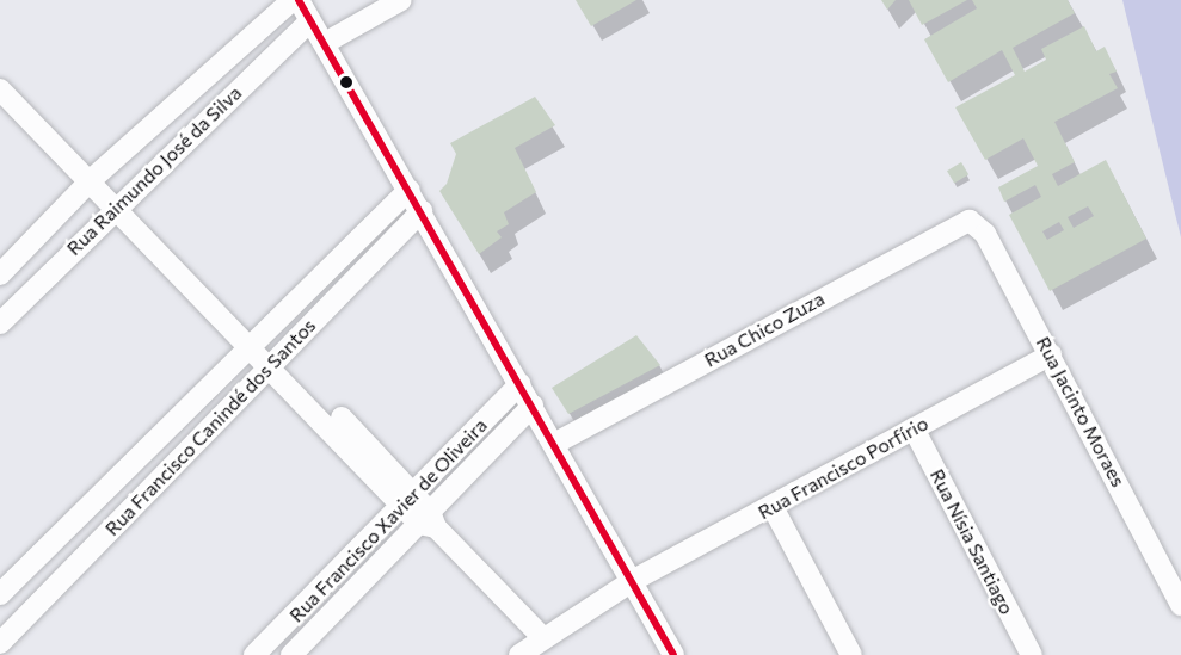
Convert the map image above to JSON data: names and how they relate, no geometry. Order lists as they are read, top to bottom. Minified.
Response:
{"streets":{"street":["Rua Raimundo José da Silva","Rua Chico Zuza","Rua Jacinto Moraes","Rua Francisco Canindé dos Santos","Rua Francisco Porfírio","Rua Francisco Xavier de Oliveira","Rua Nísia Santiago"]},"crossings":[["Rua Chico Zuza","Rua Jacinto Moraes"],["Rua Jacinto Moraes","Rua Francisco Porfírio"],["Rua Francisco Porfírio","Rua Nísia Santiago"]]}
